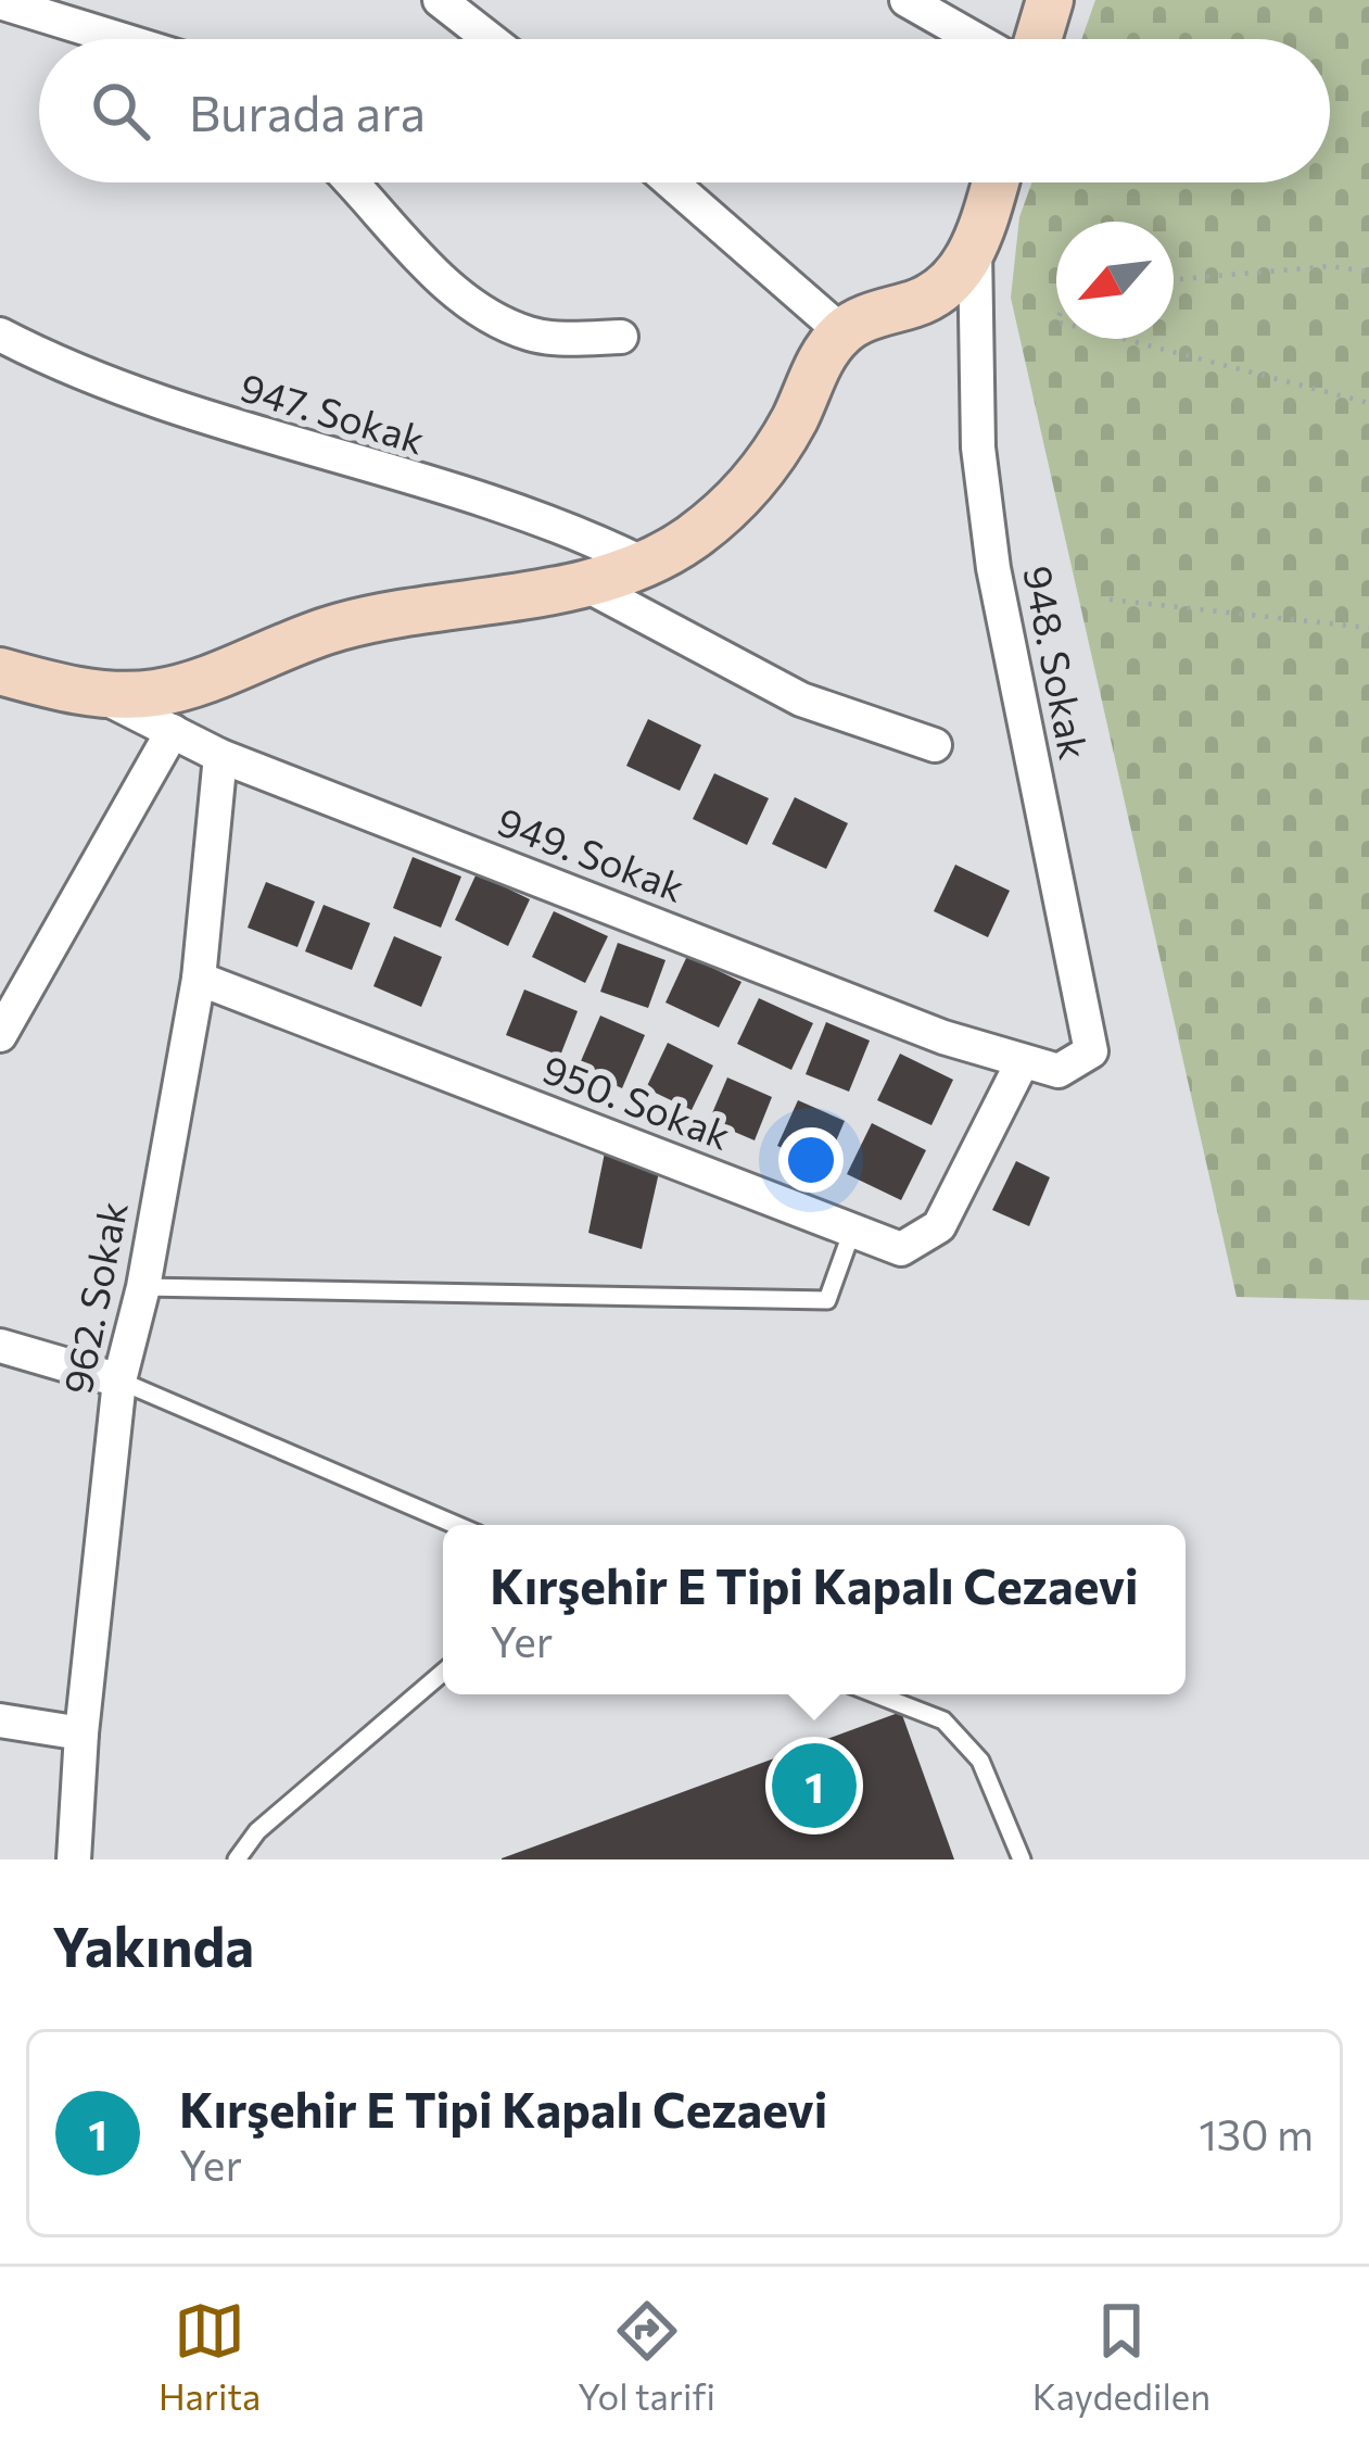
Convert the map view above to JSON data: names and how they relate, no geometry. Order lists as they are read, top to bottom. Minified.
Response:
{"streets":{"street":["947. Sokak","948. Sokak","949. Sokak","950. Sokak","962. Sokak"]},"crossings":[["948. Sokak","949. Sokak"],["949. Sokak","950. Sokak"],["949. Sokak","962. Sokak"],["950. Sokak","962. Sokak"]],"north":"bottom left","page":{"search":"Burada ara","popup":["Kırşehir E Tipi Kapalı Cezaevi","Yer"],"pins":"1","heading":"Yakında","list":[{"mark":"1","name":"Kırşehir E Tipi Kapalı Cezaevi","note":"Yer","value":"130 m"}],"nav":["Harita","Yol tarifi","Kaydedilen"]}}
